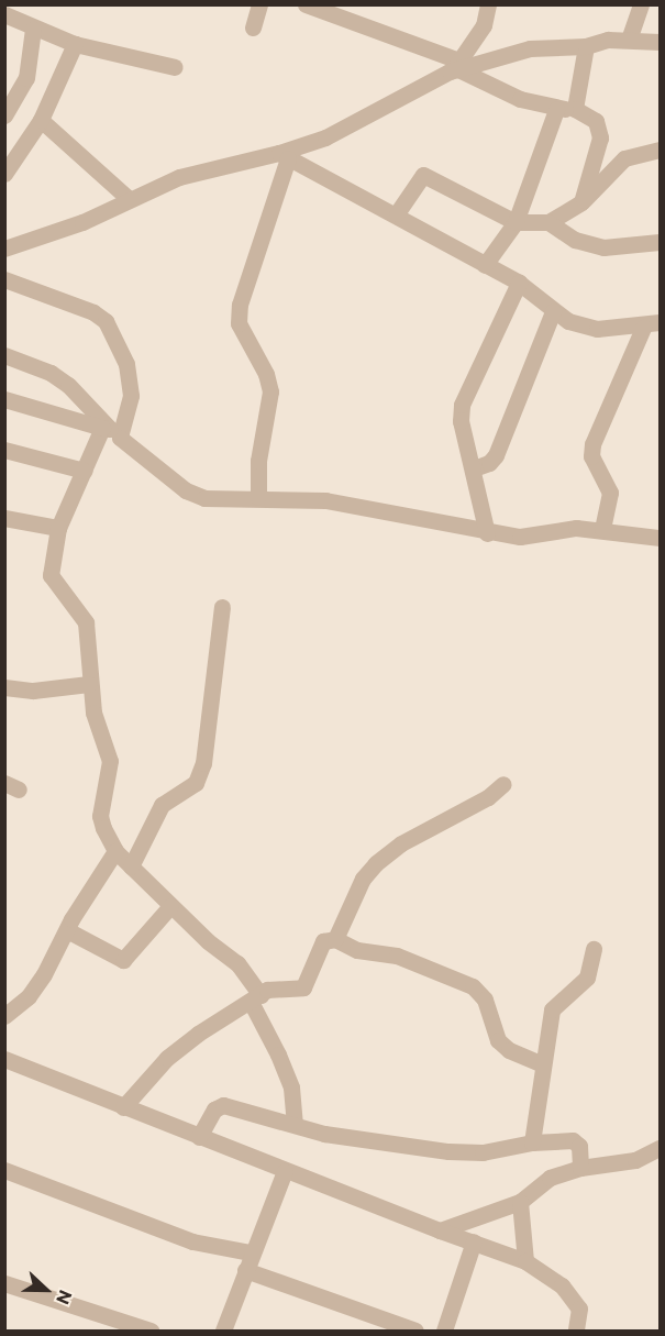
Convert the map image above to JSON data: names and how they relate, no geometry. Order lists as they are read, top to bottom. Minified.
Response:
{"north":"right"}
